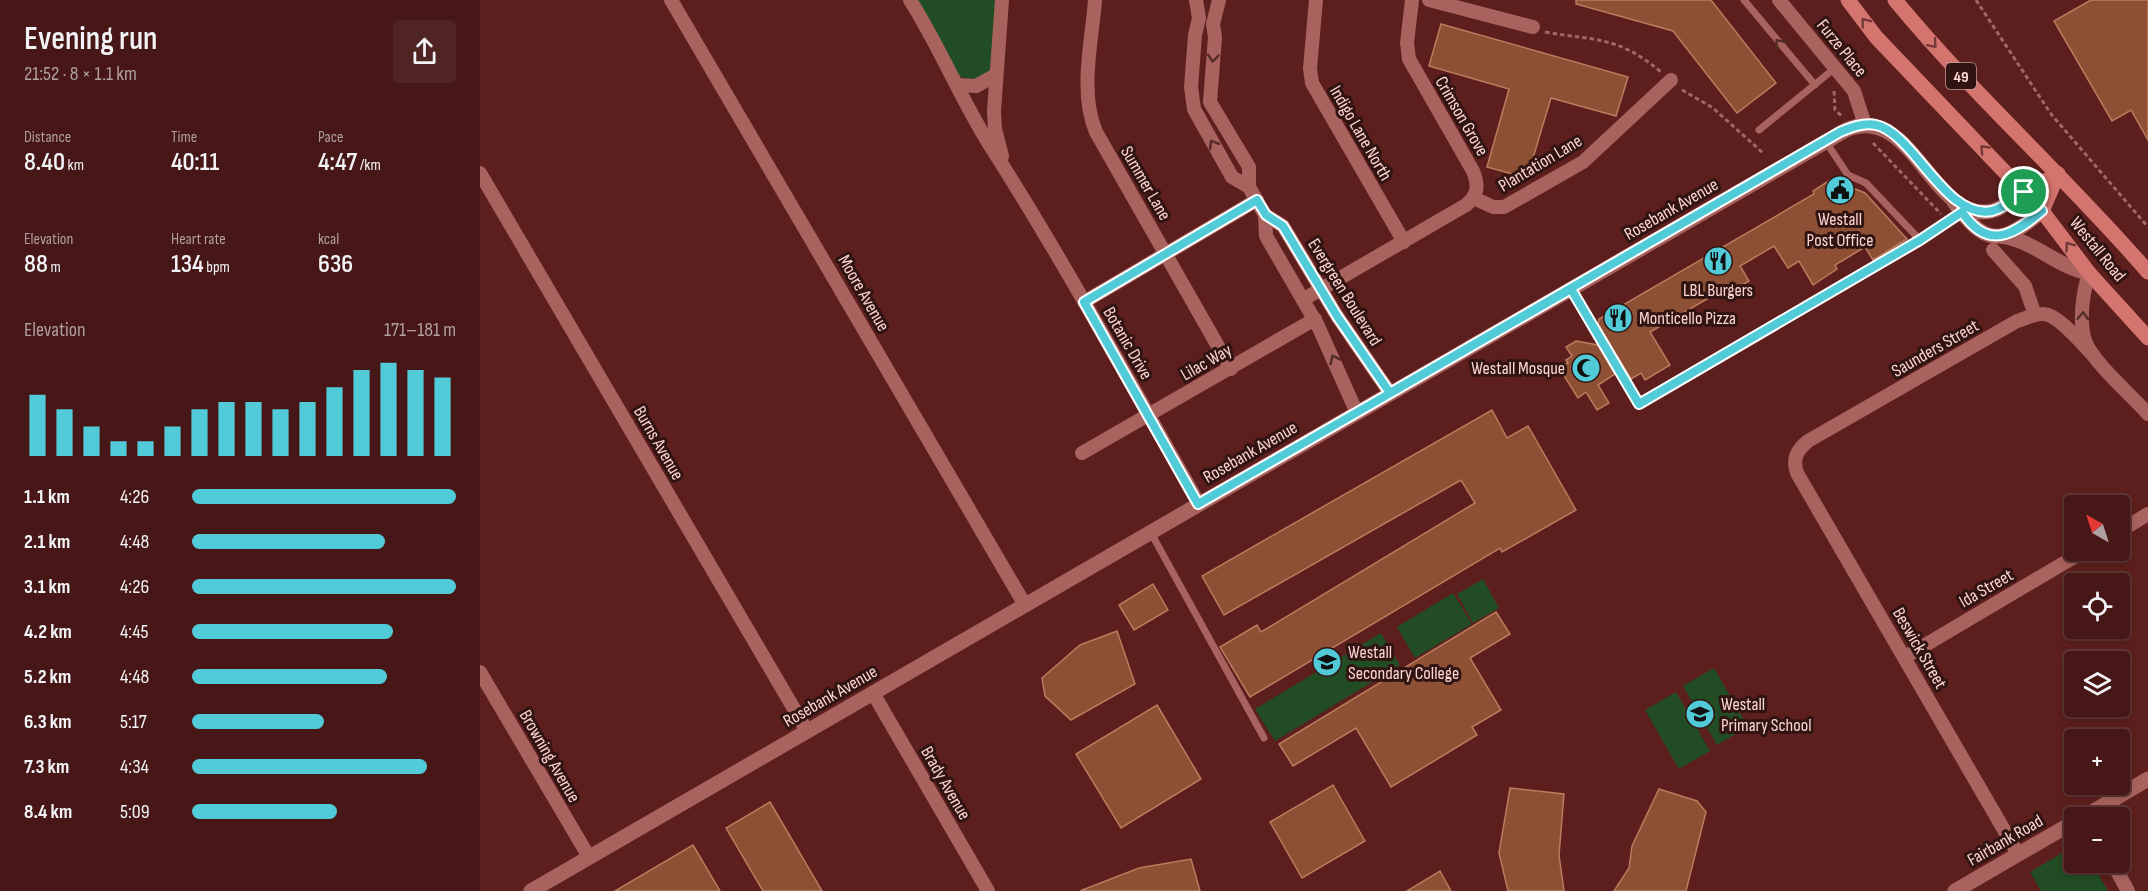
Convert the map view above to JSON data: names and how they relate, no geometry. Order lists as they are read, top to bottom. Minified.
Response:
{"streets":{"main road":["49","Westall Road"],"street":["Furze Place","Crimson Grove","Indigo Lane North","Plantation Lane","Summer Lane","Rosebank Avenue","Evergreen Boulevard","Moore Avenue","Botanic Drive","Saunders Street","Lilac Way","Burns Avenue","Ida Street","Beswick Street","Browning Avenue","Brady Avenue","Fairbank Road"]},"crossings":[["Furze Place","Rosebank Avenue"],["Crimson Grove","Plantation Lane"],["Summer Lane","Lilac Way"],["Rosebank Avenue","Evergreen Boulevard"],["Rosebank Avenue","Moore Avenue"],["Rosebank Avenue","Botanic Drive"],["Rosebank Avenue","Burns Avenue"],["Rosebank Avenue","Browning Avenue"],["Rosebank Avenue","Brady Avenue"],["Evergreen Boulevard","Lilac Way"],["Botanic Drive","Lilac Way"],["Saunders Street","Beswick Street"],["Ida Street","Beswick Street"],["Beswick Street","Fairbank Road"]],"places":{"public building":["Westall Post Office"],"restaurant":["LBL Burgers","Monticello Pizza"],"mosque":["Westall Mosque"],"school or university":["Westall Secondary College","Westall Primary School"]},"north":"top left","page":{"heading":["Evening run","21:52 · 8 × 1.1 km"],"stats":[["Distance","8.40 km"],["Time","40:11"],["Pace","4:47 /km"],["Elevation","88 m"],["Heart rate","134 bpm"],["kcal","636"]],"chart":["Elevation","171–181 m"],"list":[{"name":"1.1 km","note":"4:26"},{"name":"2.1 km","note":"4:48"},{"name":"3.1 km","note":"4:26"},{"name":"4.2 km","note":"4:45"},{"name":"5.2 km","note":"4:48"},{"name":"6.3 km","note":"5:17"},{"name":"7.3 km","note":"4:34"},{"name":"8.4 km","note":"5:09"}],"map_buttons":["+","−"]}}
